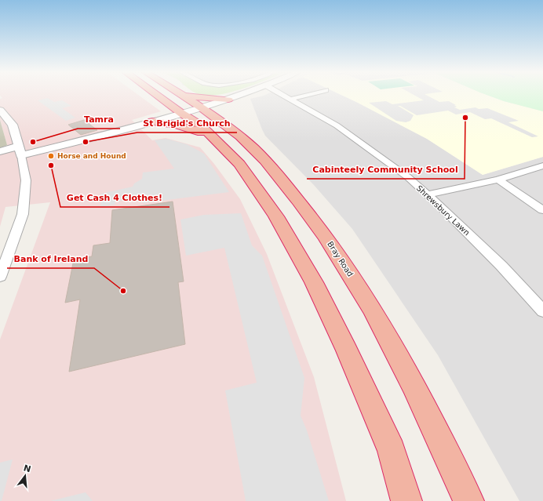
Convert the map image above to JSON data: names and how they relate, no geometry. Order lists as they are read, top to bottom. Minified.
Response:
{"streets":{"highway":["Bray Road"],"street":["Shrewsbury Lawn"]},"places":["Cabinteely Community School","Tamra","St Brigid's Church","Horse and Hound","Get Cash 4 Clothes!","Bank of Ireland"],"north":"top"}
